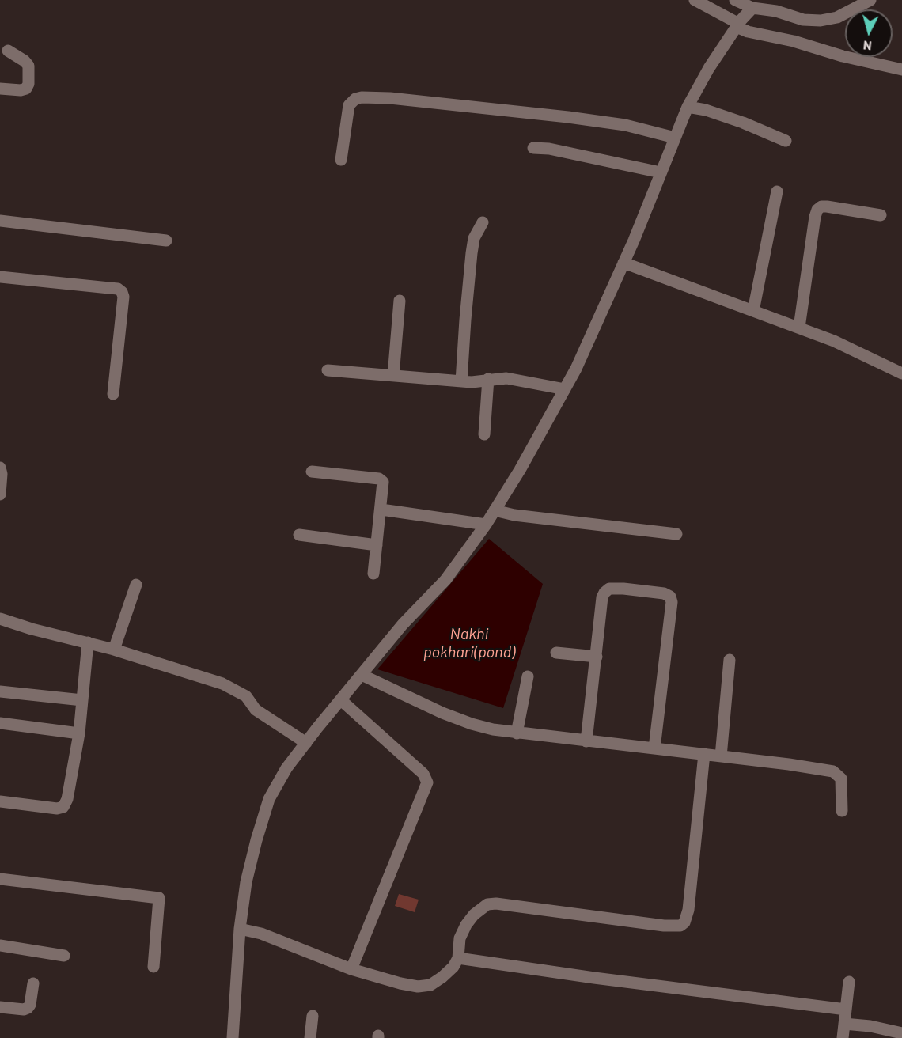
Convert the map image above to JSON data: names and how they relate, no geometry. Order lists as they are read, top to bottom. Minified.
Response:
{"water":["Nakhi pokhari(pond)"],"north":"bottom"}
